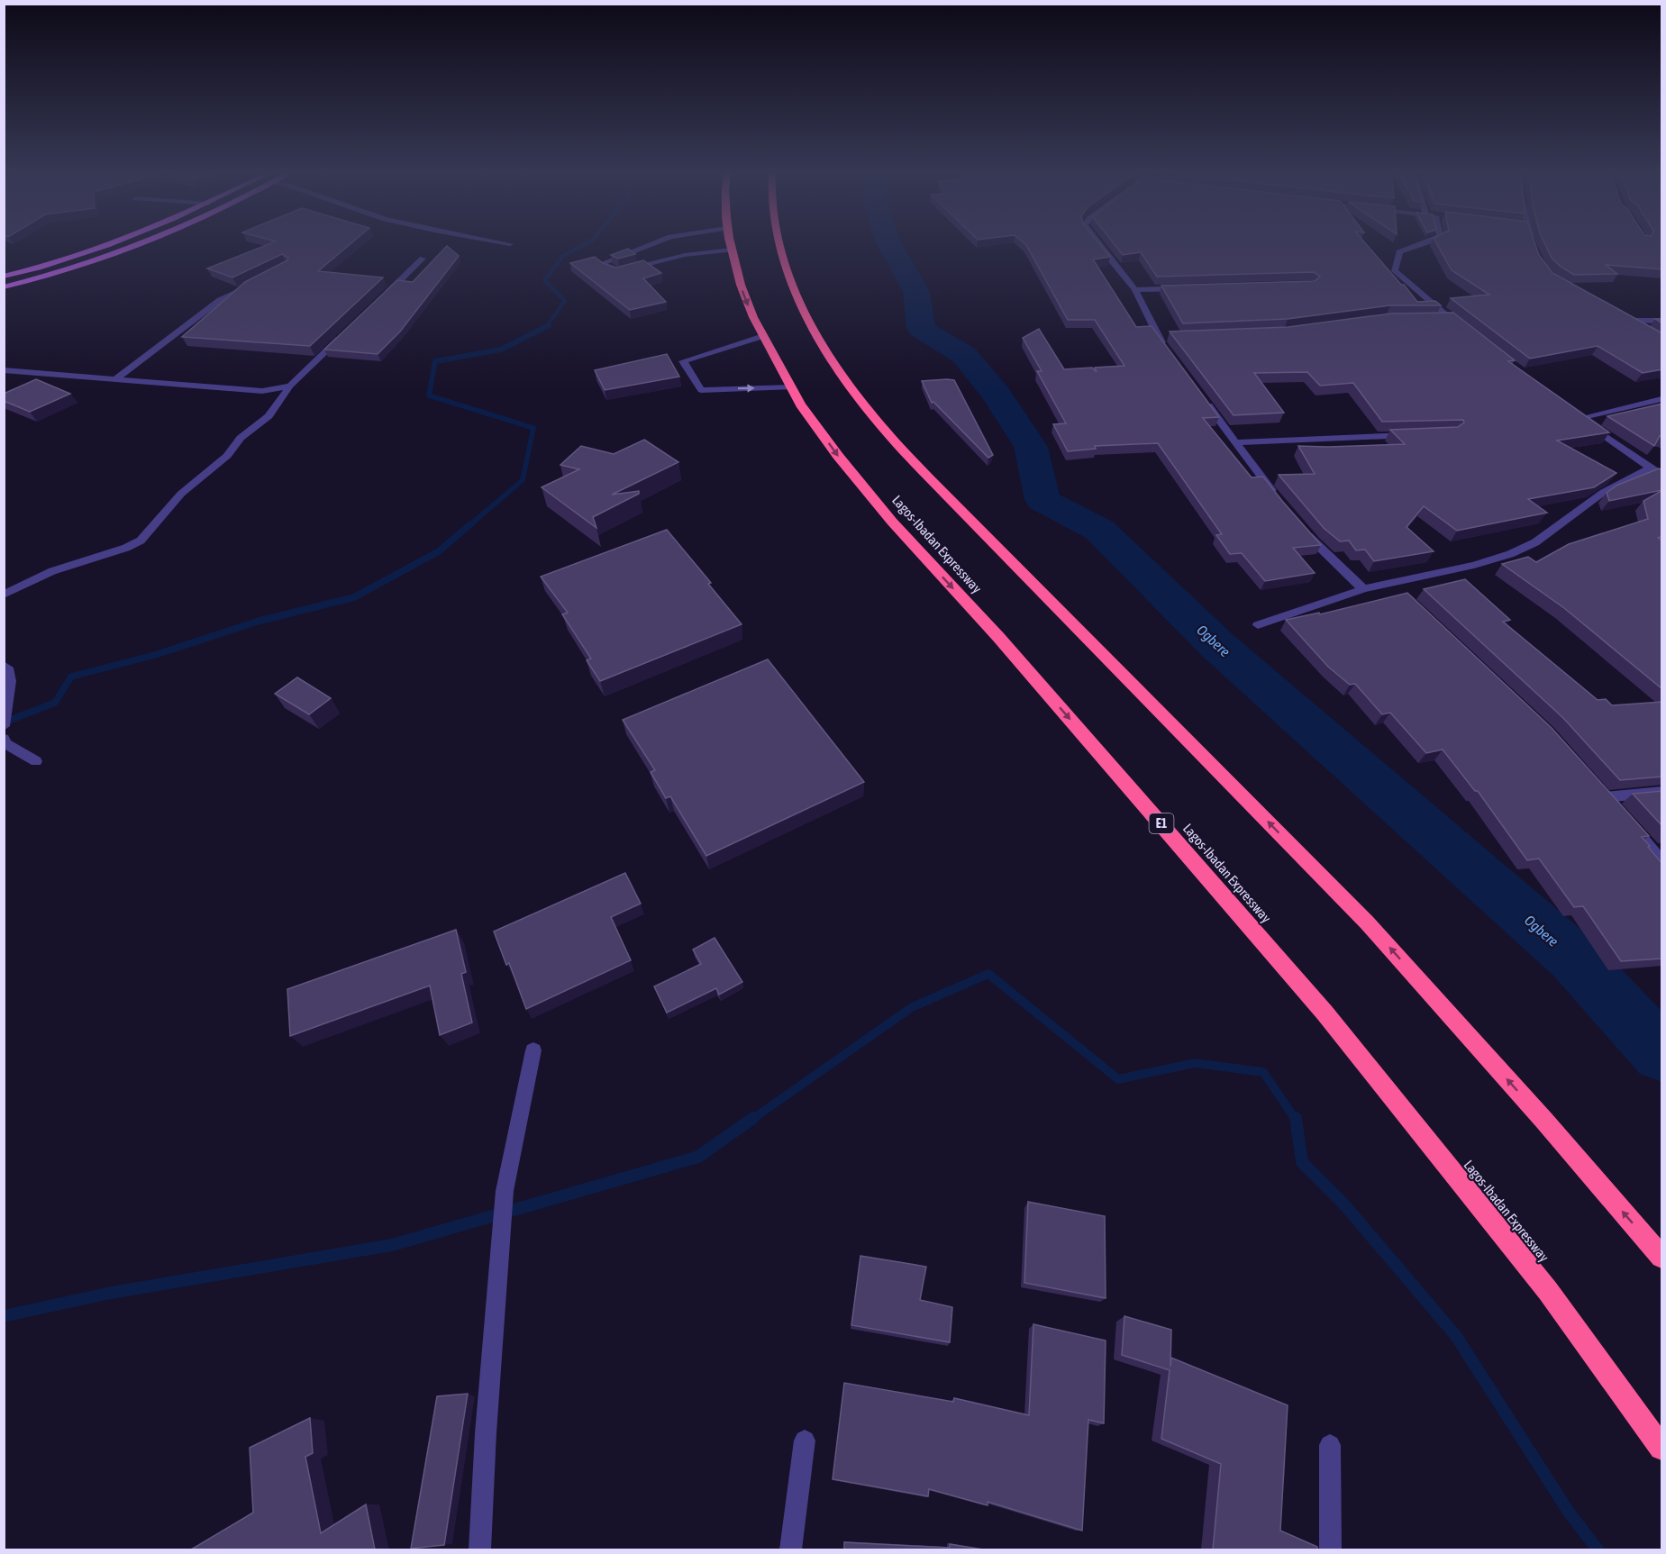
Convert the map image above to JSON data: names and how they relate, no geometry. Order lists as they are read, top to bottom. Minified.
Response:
{"streets":{"highway":["Lagos-Ibadan Expressway","E1"]},"water":["Ogbere"]}
